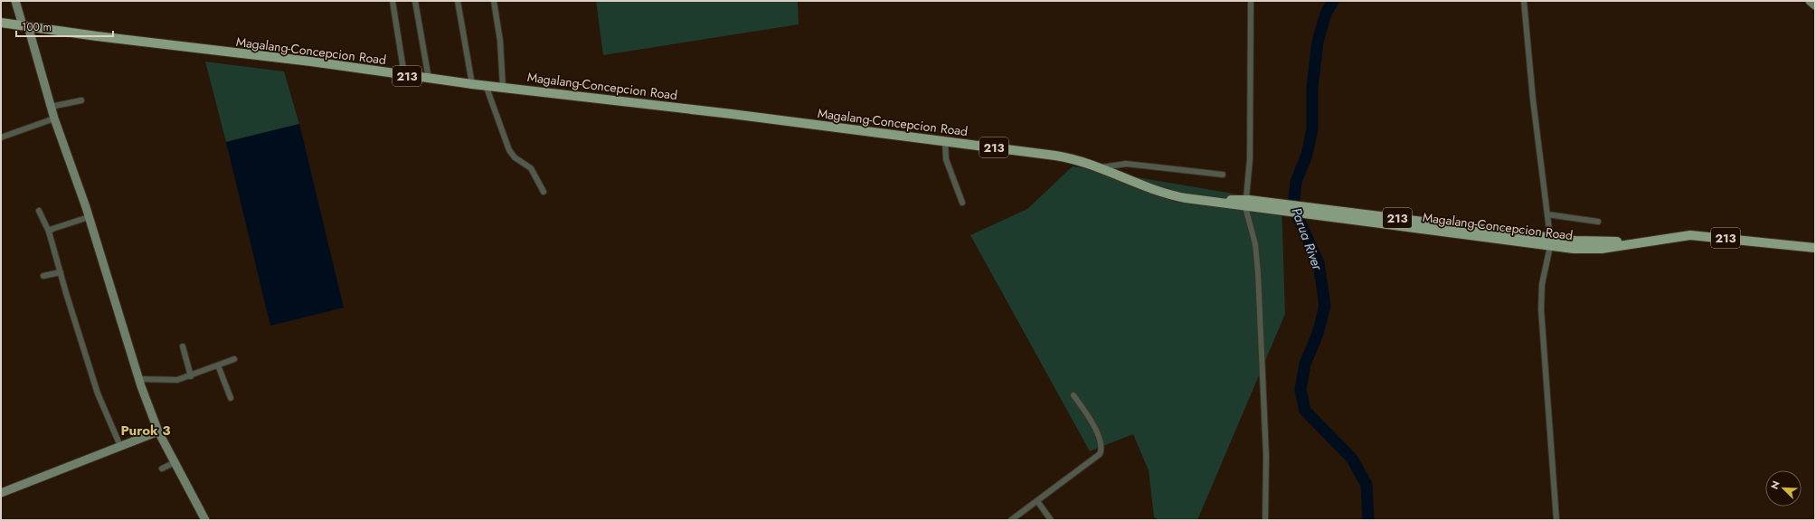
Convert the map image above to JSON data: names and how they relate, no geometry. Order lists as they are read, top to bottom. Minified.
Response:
{"streets":{"main road":["Magalang-Concepcion Road","213"]},"districts":["Purok 3"],"water":["Parua River"],"scale_bar":"100 m","north":"top left"}
